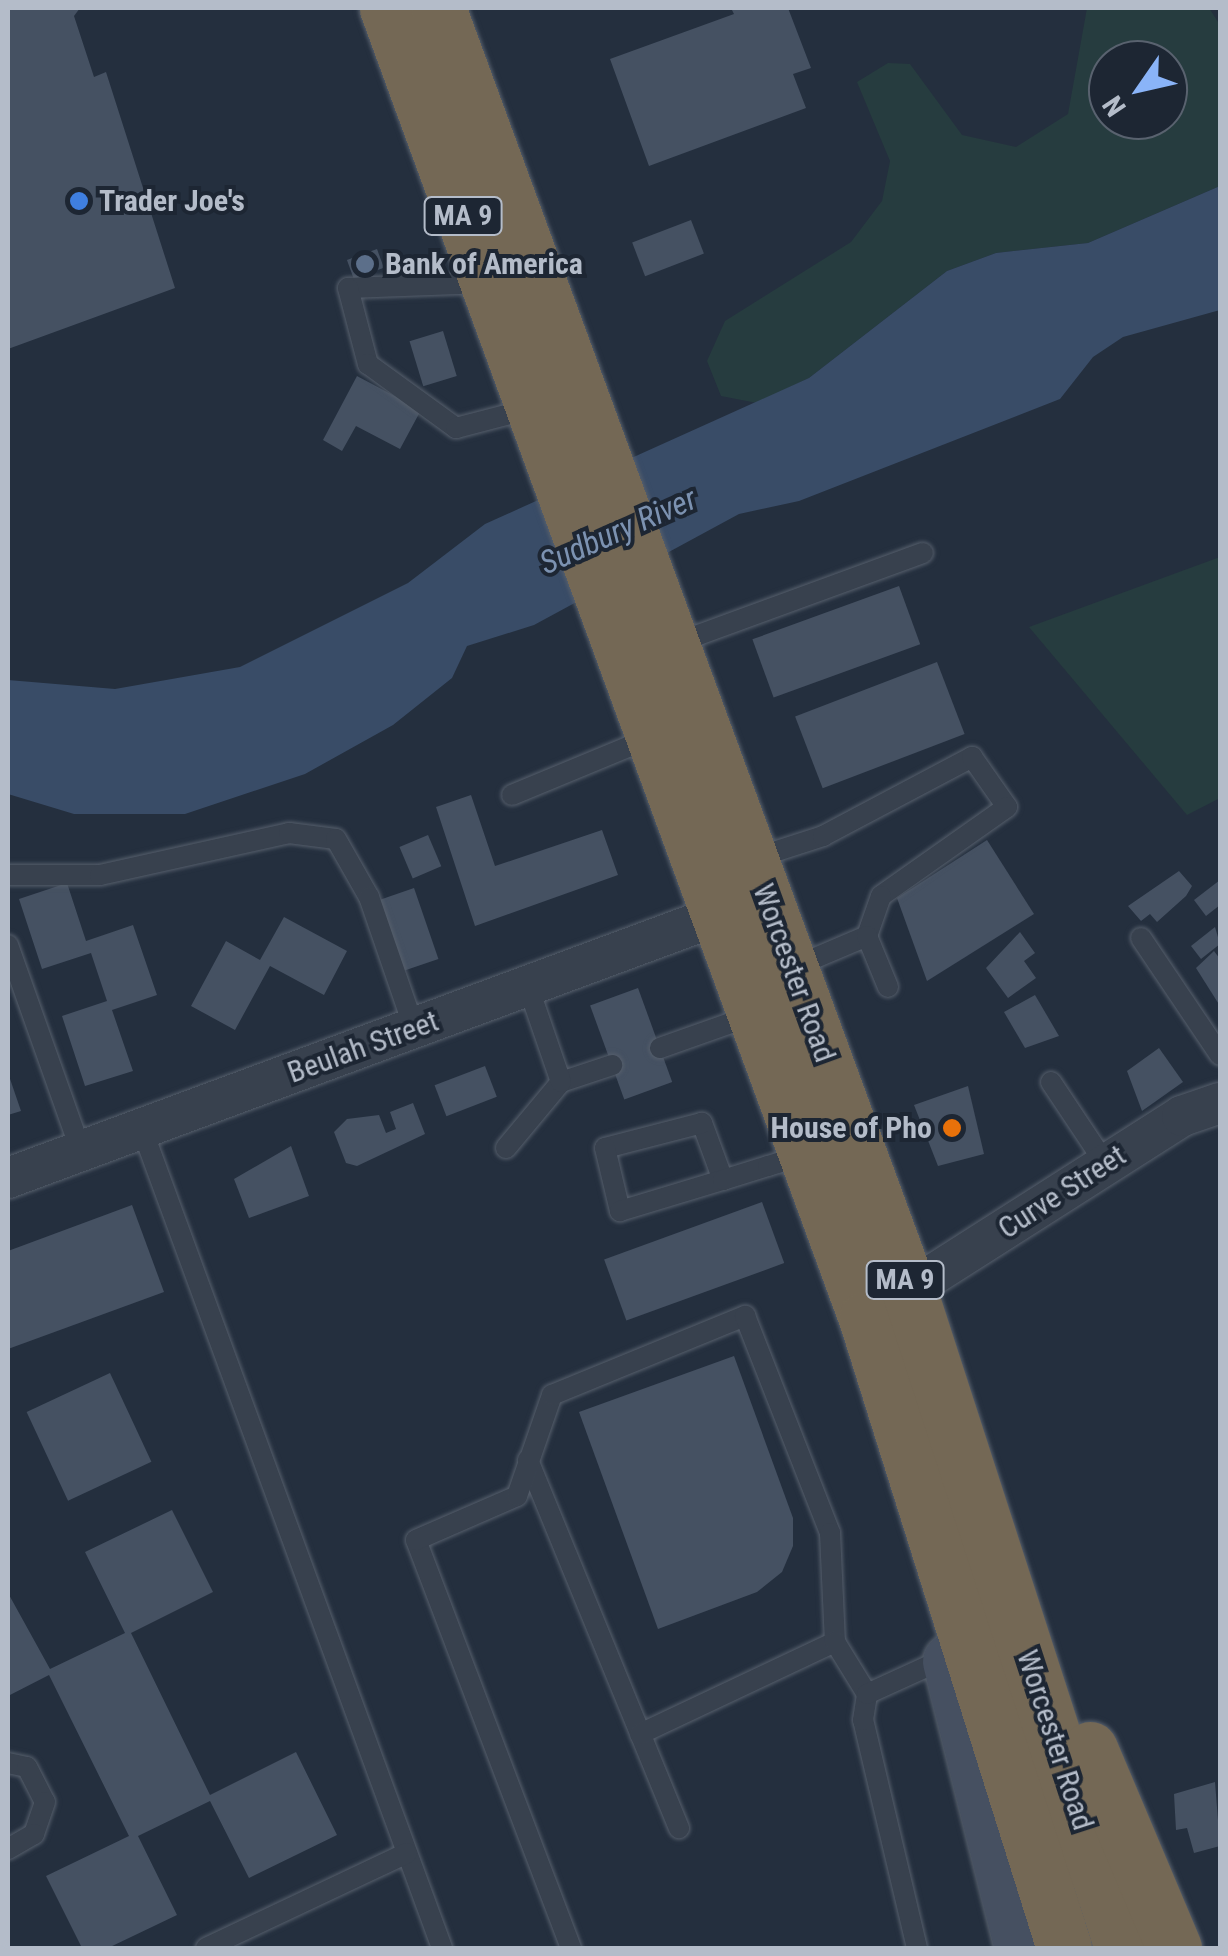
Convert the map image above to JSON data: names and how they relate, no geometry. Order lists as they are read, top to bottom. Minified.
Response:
{"streets":{"highway":["MA 9","Worcester Road"],"street":["Beulah Street","Curve Street"]},"crossings":[["Worcester Road","Beulah Street"],["Worcester Road","Curve Street"]],"water":["Sudbury River"],"places":["Trader Joe's","Bank of America","House of Pho"],"north":"bottom left"}
